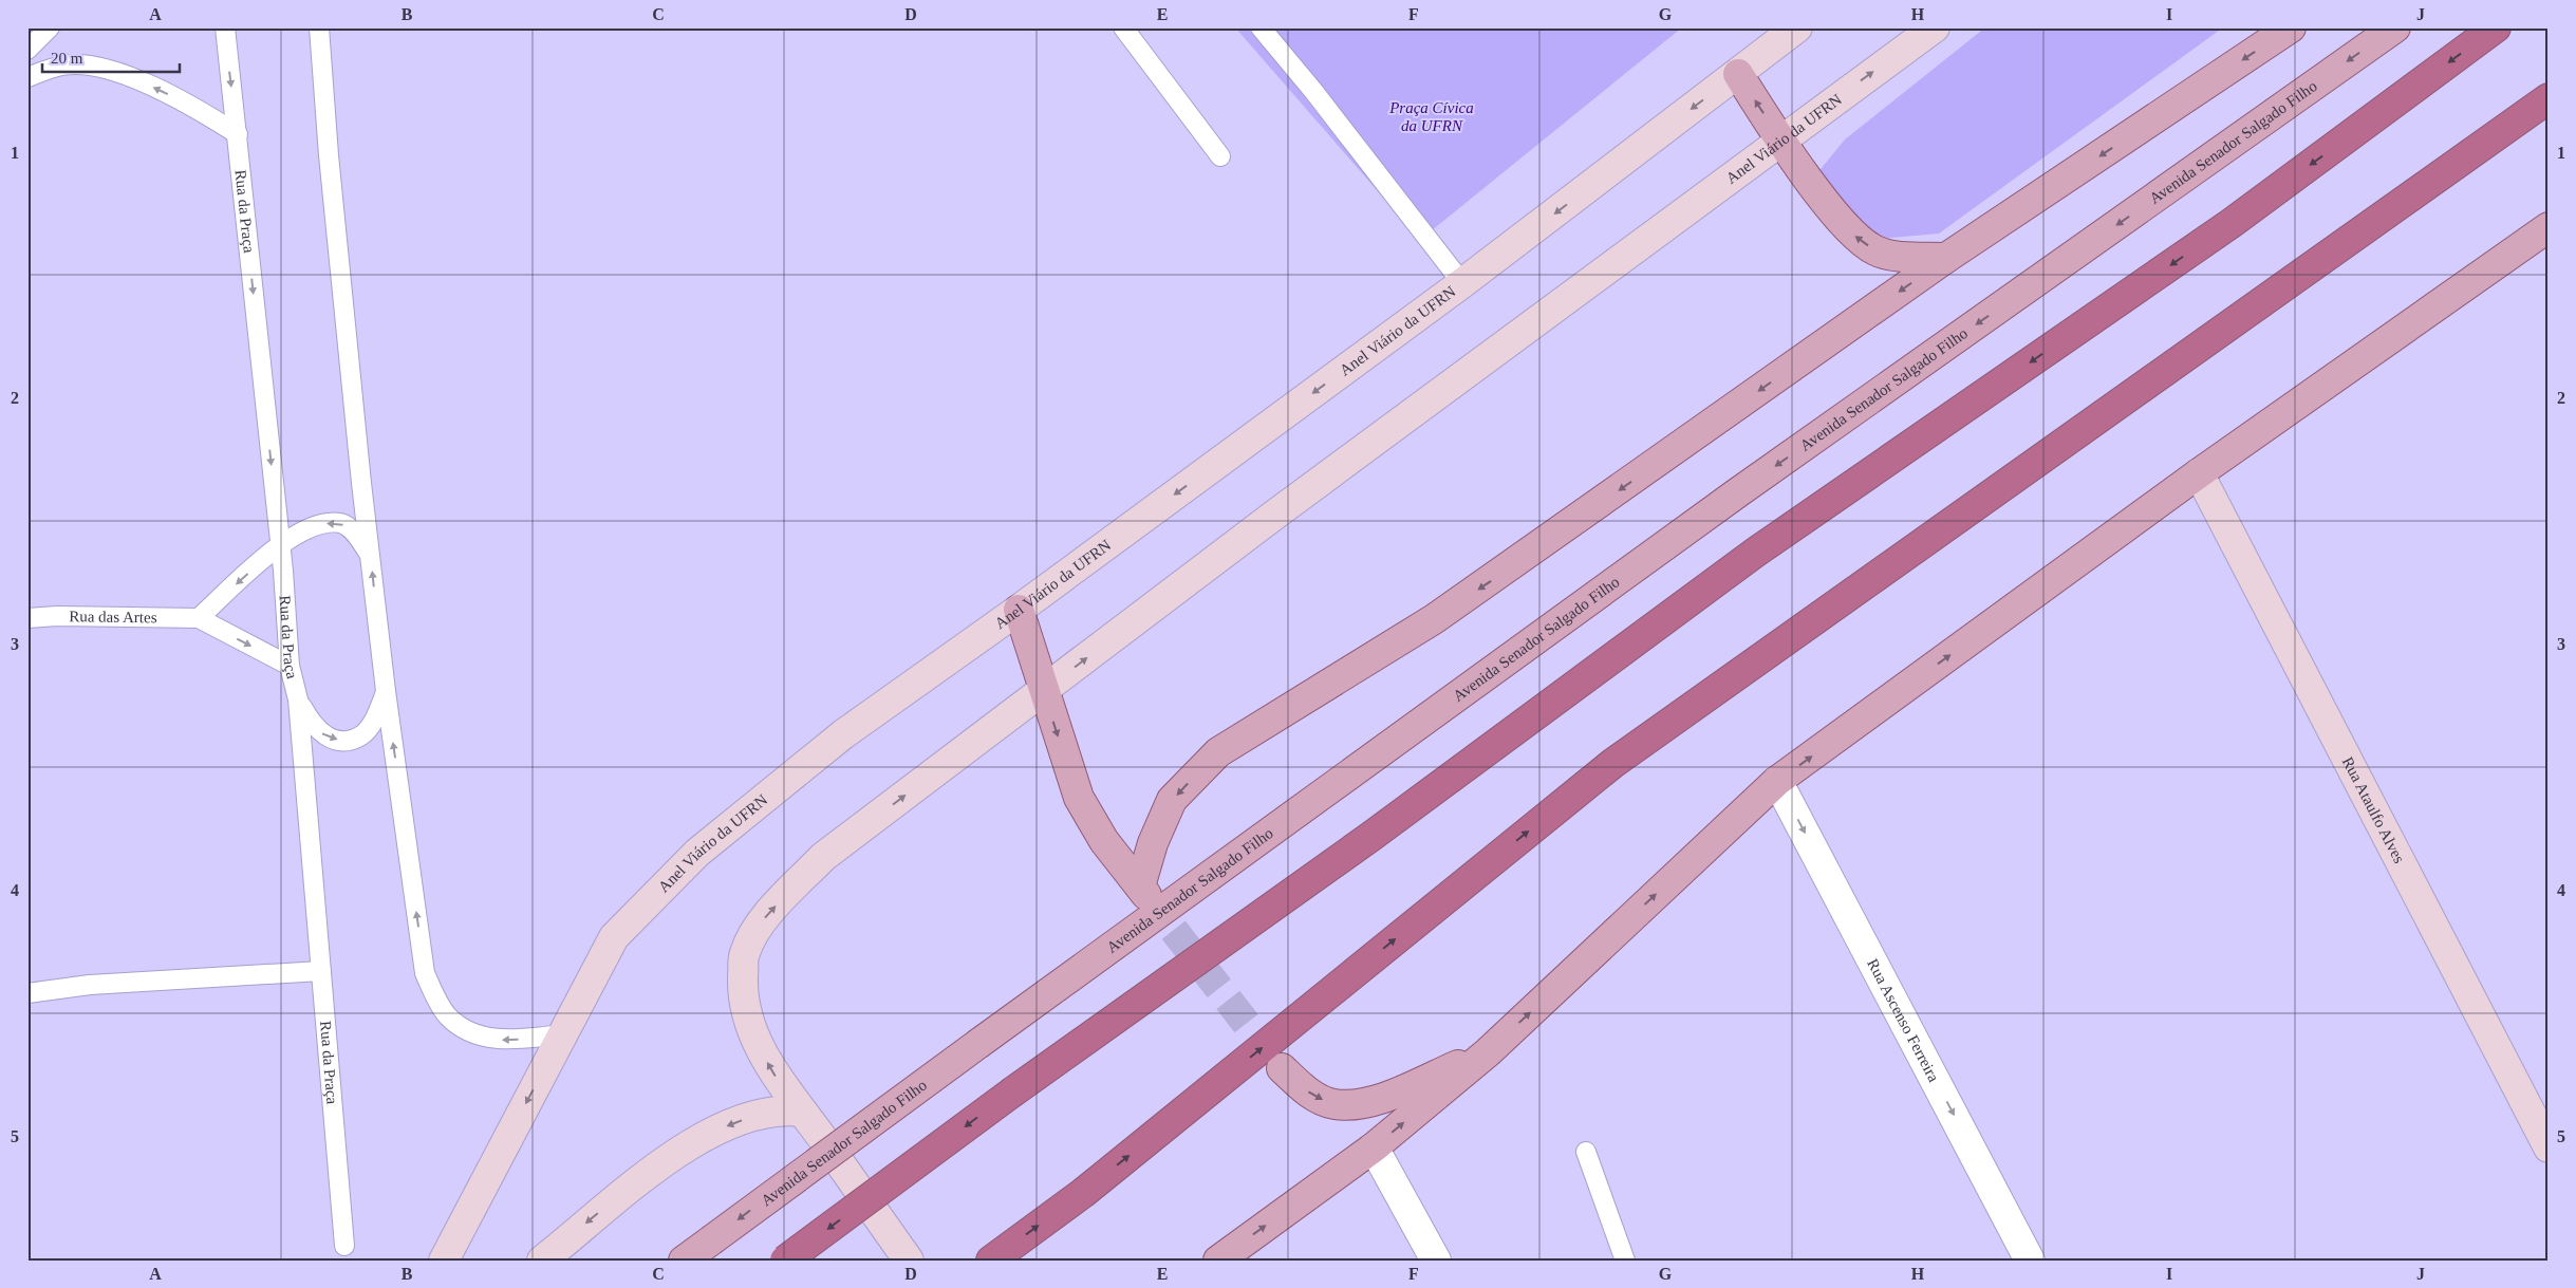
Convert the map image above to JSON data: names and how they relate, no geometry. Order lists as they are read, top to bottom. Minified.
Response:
{"streets":{"main road":["Anel Viário da UFRN","Avenida Senador Salgado Filho","Rua Ataulfo Alves"],"street":["Rua Ascenso Ferreira"],"lane":["Rua da Praça","Rua das Artes"]},"crossings":[["Rua da Praça","Rua das Artes"]],"one_way":["Rua das Artes","Rua Ascenso Ferreira"],"parks":["Praça Cívica da UFRN"],"scale_bar":"20 m","grid":{"columns":["A","B","C","D","E","F","G","H","I","J"],"rows":["1","2","3","4","5"]}}
